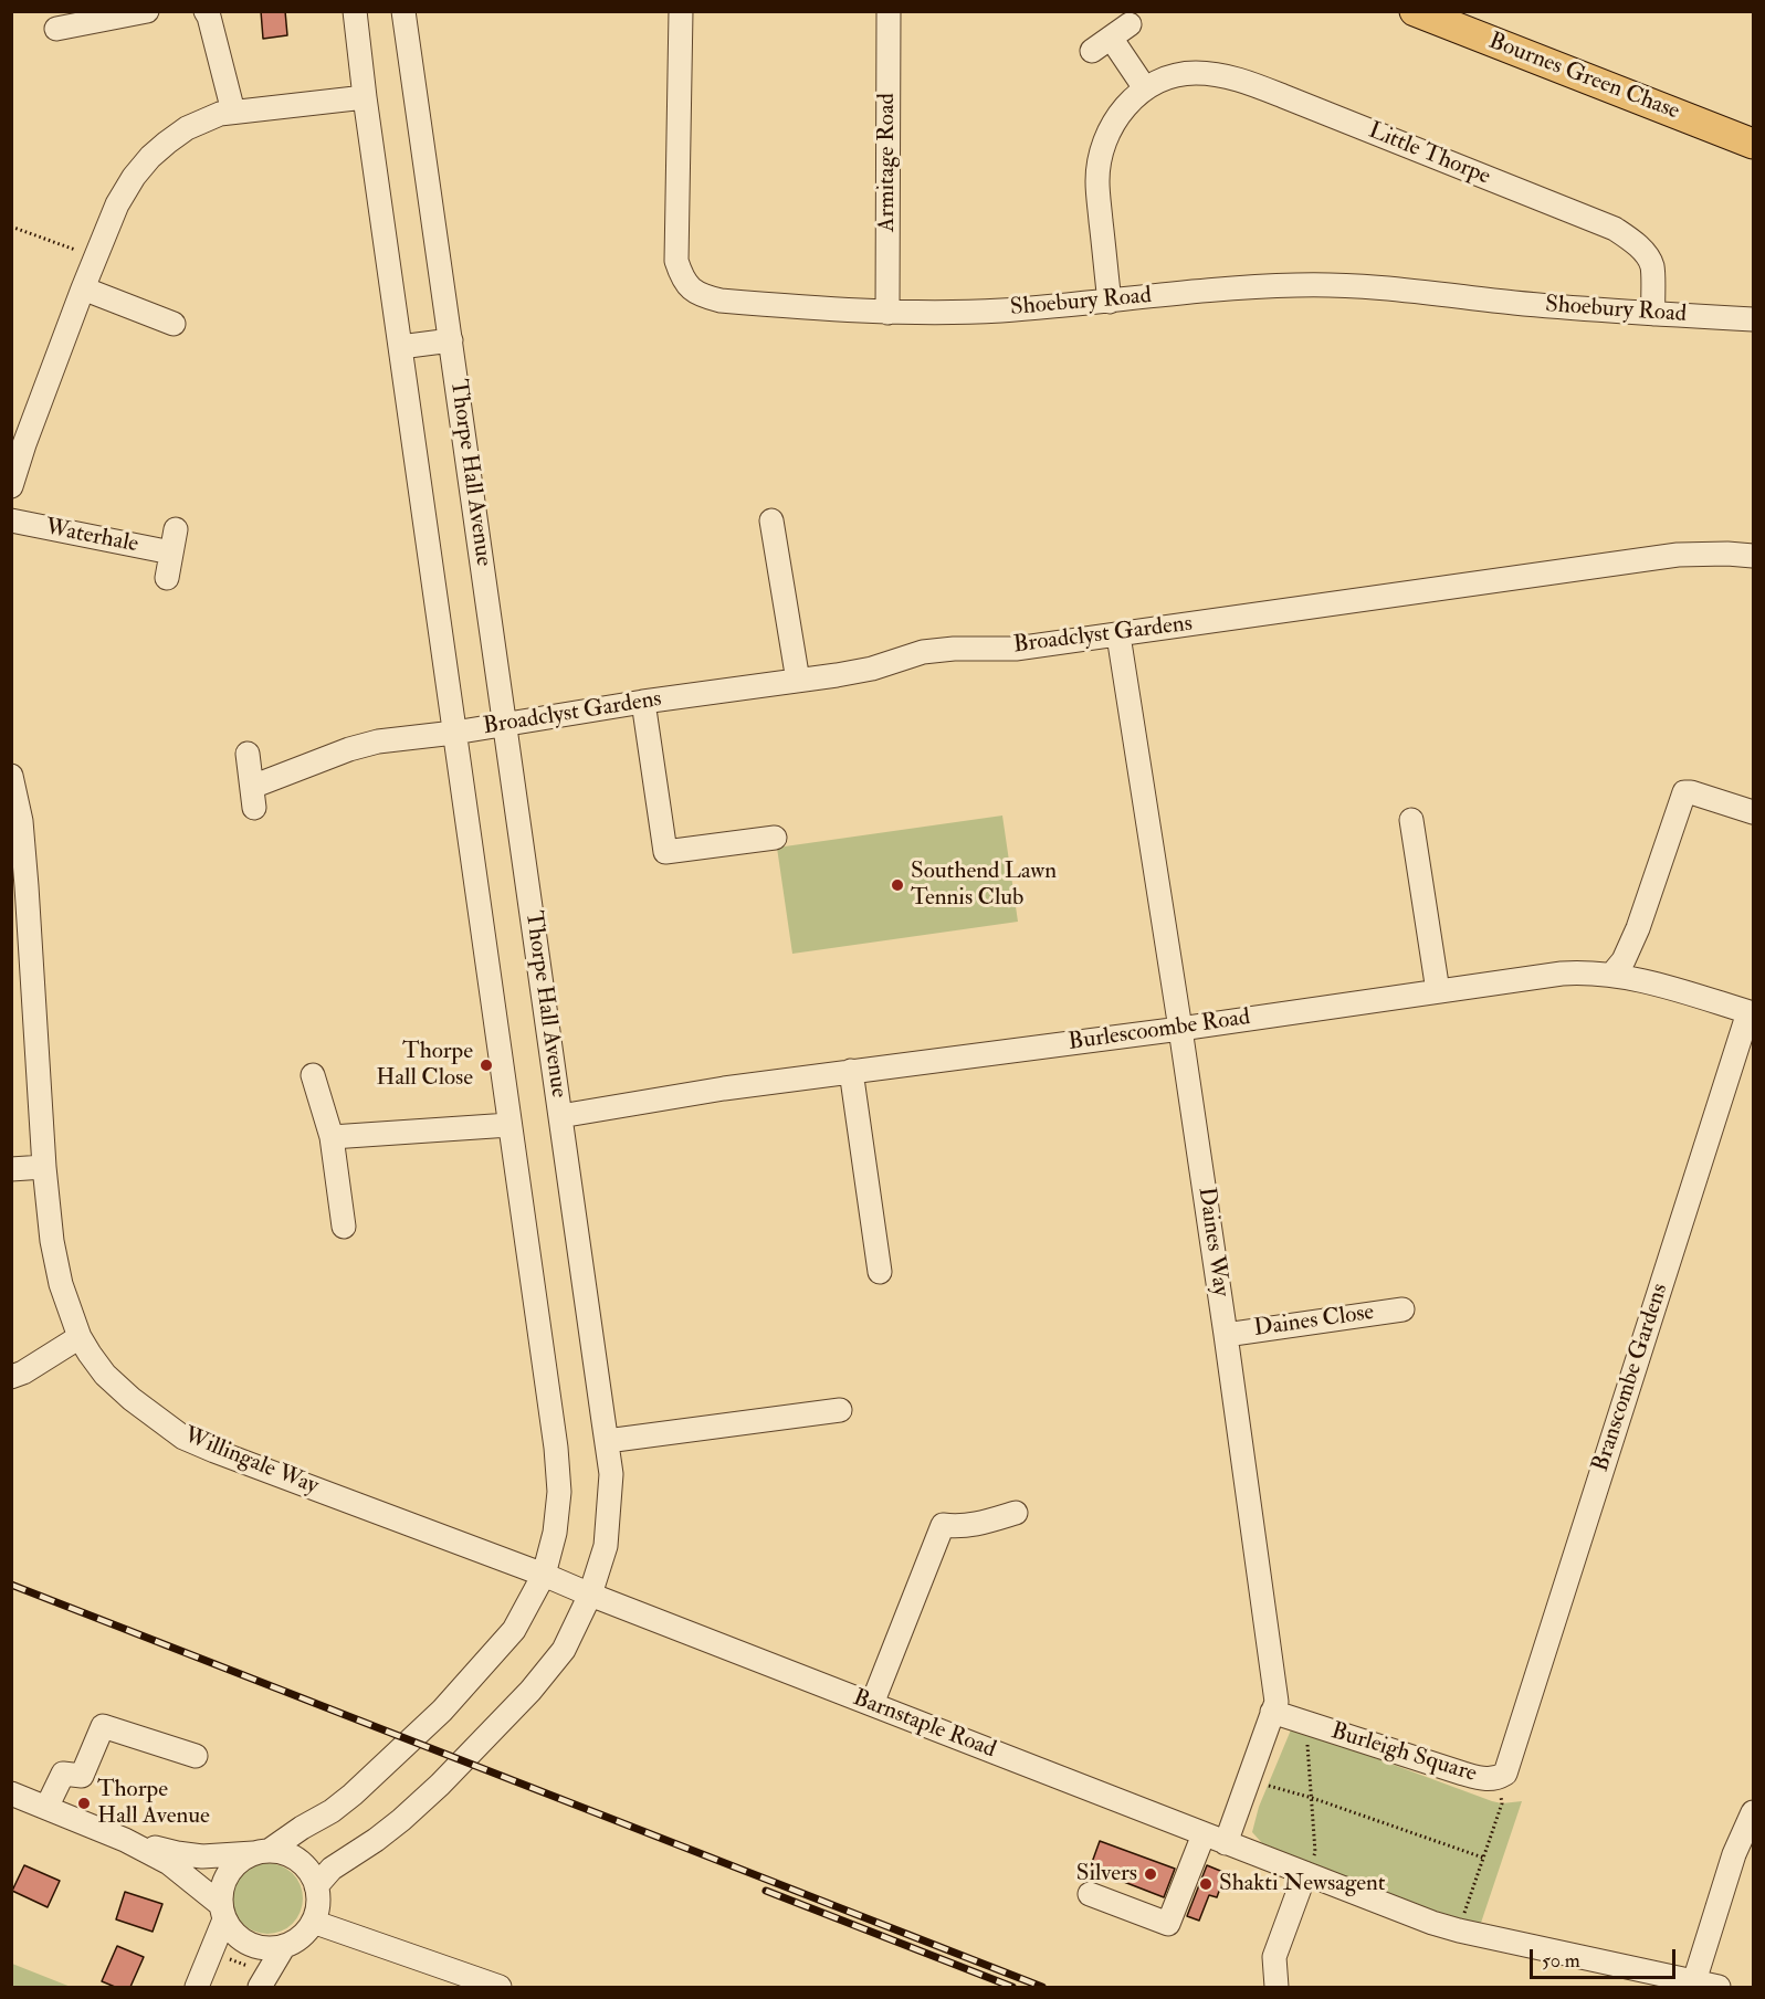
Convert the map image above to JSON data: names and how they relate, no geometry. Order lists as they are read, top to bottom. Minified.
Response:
{"streets":{"main road":["Bournes Green Chase"],"street":["Little Thorpe","Armitage Road","Shoebury Road","Thorpe Hall Avenue","Waterhale","Broadclyst Gardens","Burlescoombe Road","Daines Way","Daines Close","Branscombe Gardens","Willingale Way","Barnstaple Road","Burleigh Square"]},"crossings":[["Little Thorpe","Shoebury Road"],["Armitage Road","Shoebury Road"],["Thorpe Hall Avenue","Broadclyst Gardens"],["Thorpe Hall Avenue","Burlescoombe Road"],["Thorpe Hall Avenue","Barnstaple Road"],["Broadclyst Gardens","Daines Way"],["Burlescoombe Road","Daines Way"],["Burlescoombe Road","Branscombe Gardens"],["Daines Way","Daines Close"],["Daines Way","Barnstaple Road"],["Daines Way","Burleigh Square"],["Branscombe Gardens","Burleigh Square"],["Willingale Way","Barnstaple Road"]],"places":["Southend Lawn Tennis Club","Thorpe Hall Close","Thorpe Hall Avenue","Silvers","Shakti Newsagent"],"scale_bar":"50 m"}
